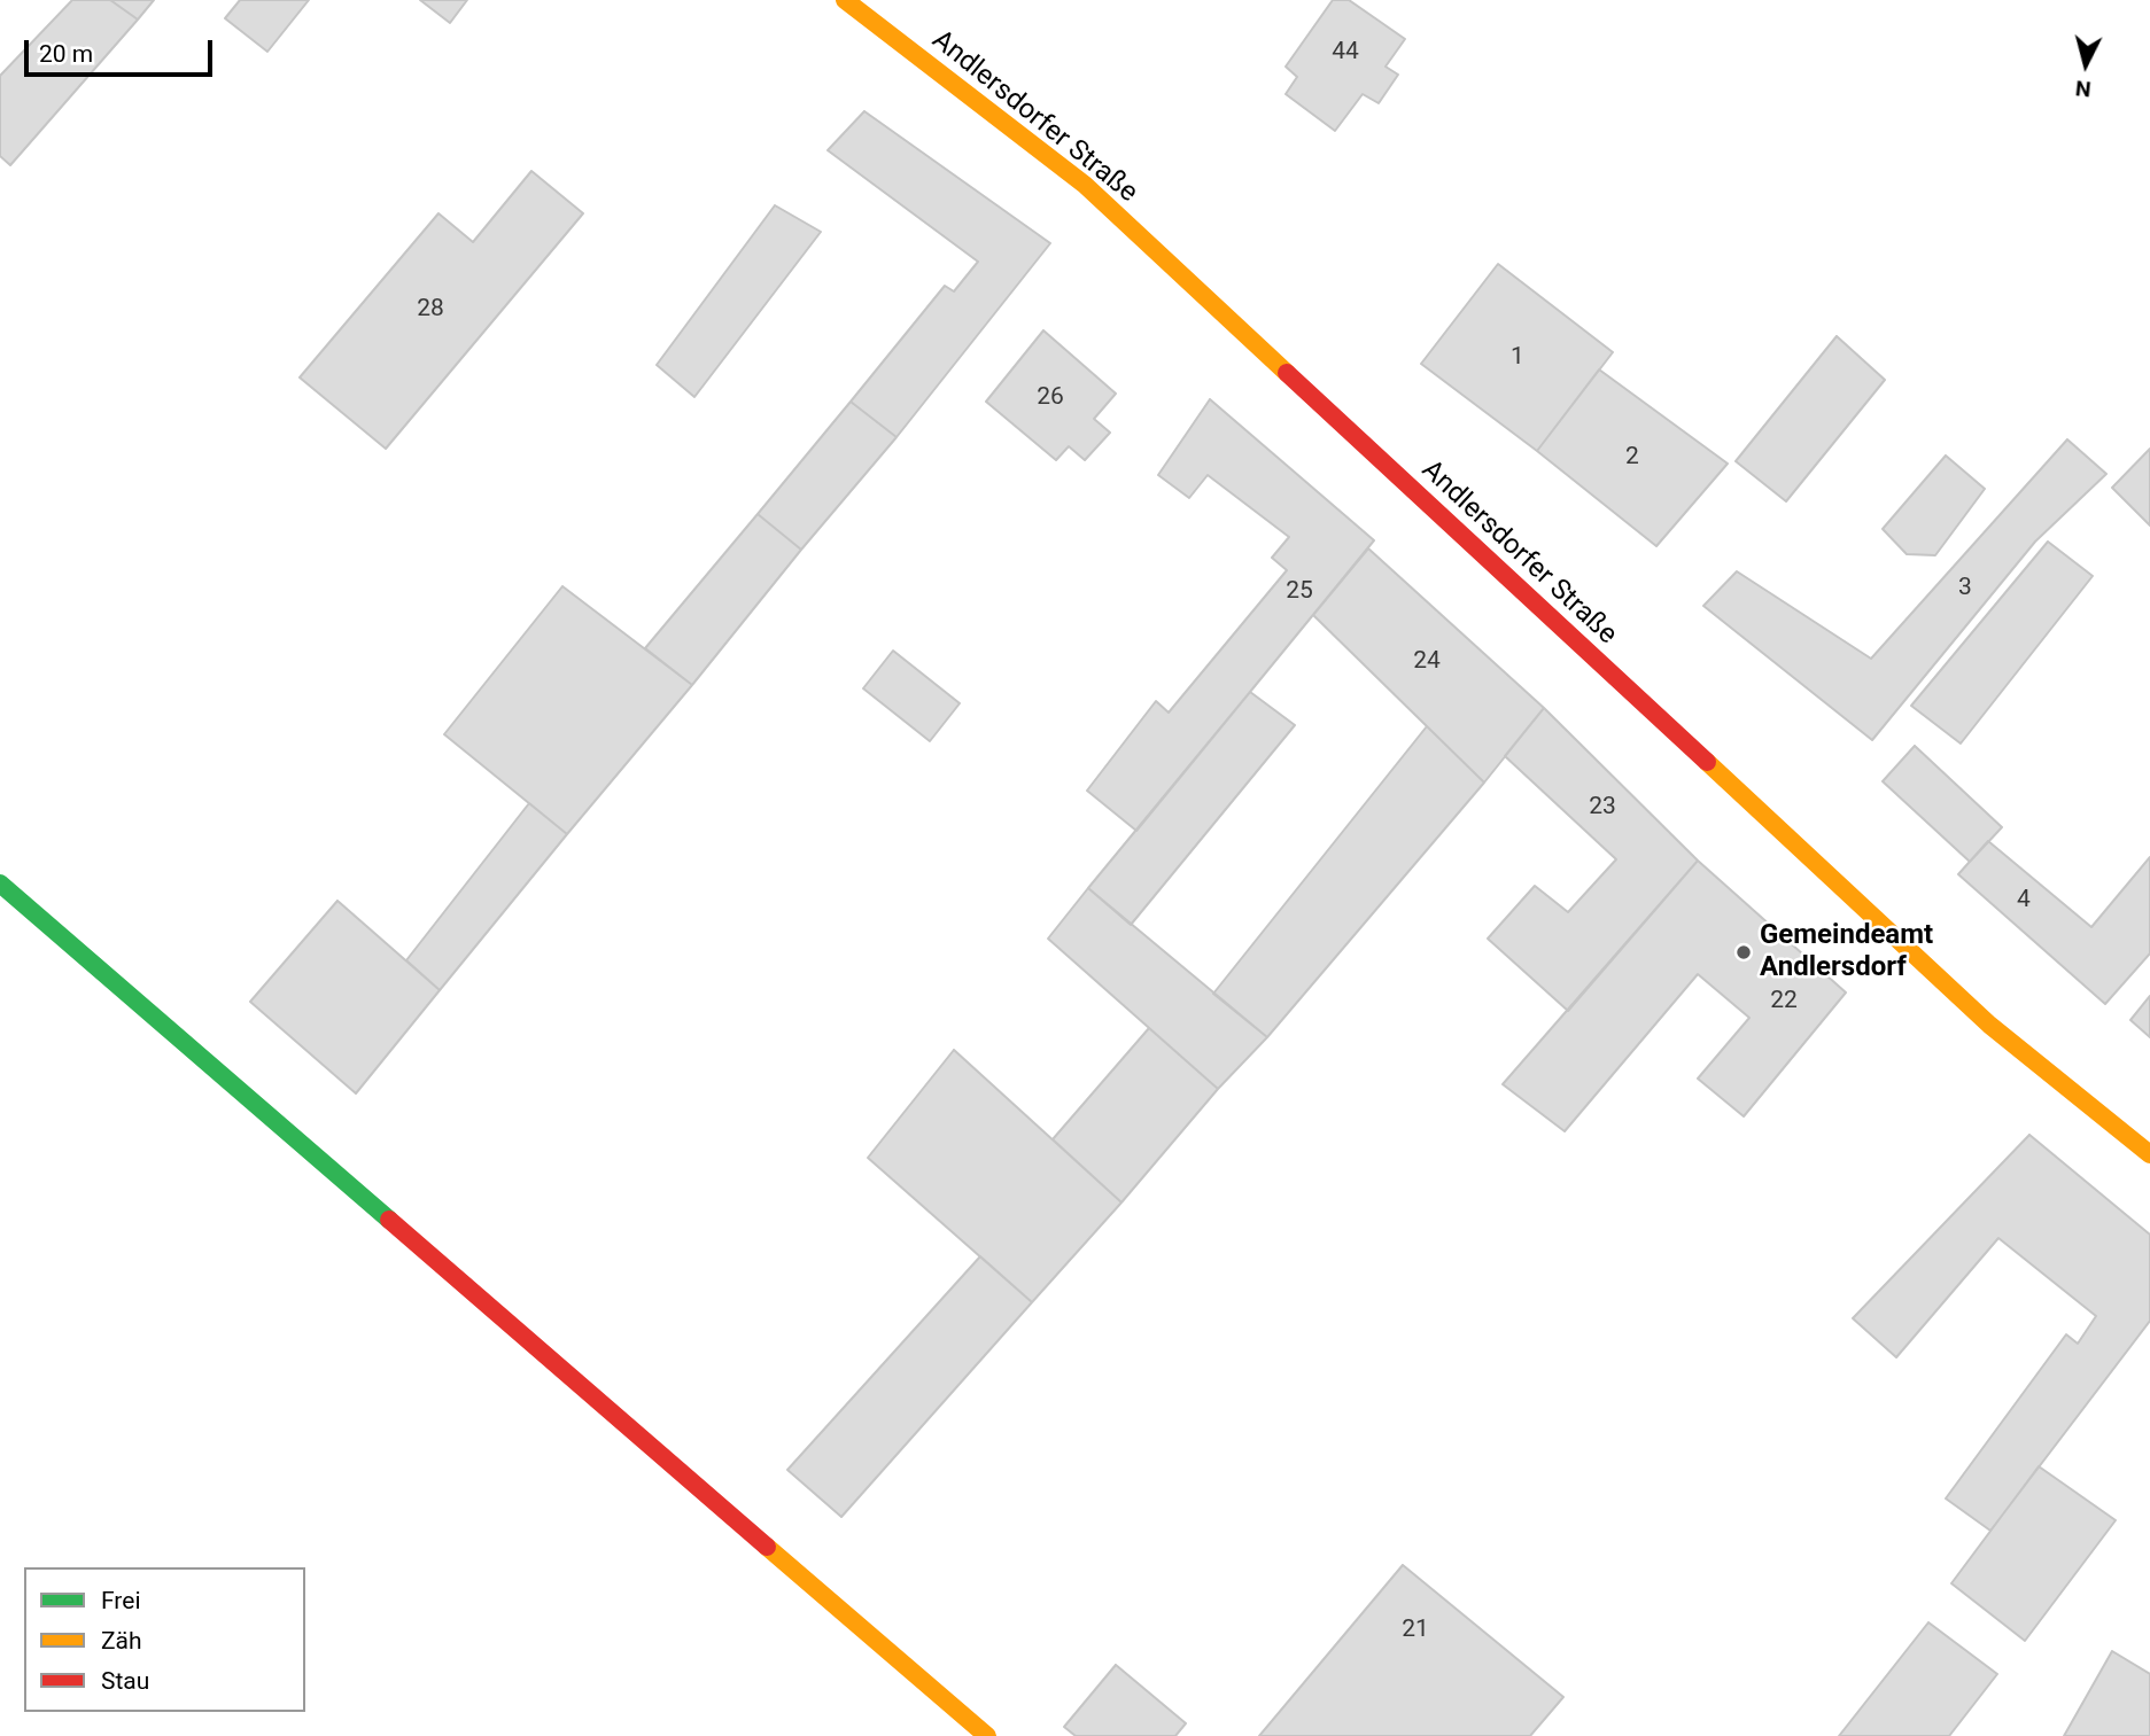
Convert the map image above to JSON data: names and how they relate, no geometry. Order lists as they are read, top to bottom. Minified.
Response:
{"streets":{"street":["Andlersdorfer Straße"]},"places":["Gemeindeamt Andlersdorf"],"house_numbers":["44","28","1","26","2","3","25","24","23","4","22","21"],"legend":["Frei","Zäh","Stau"],"scale_bar":"20 m","north":"bottom"}
